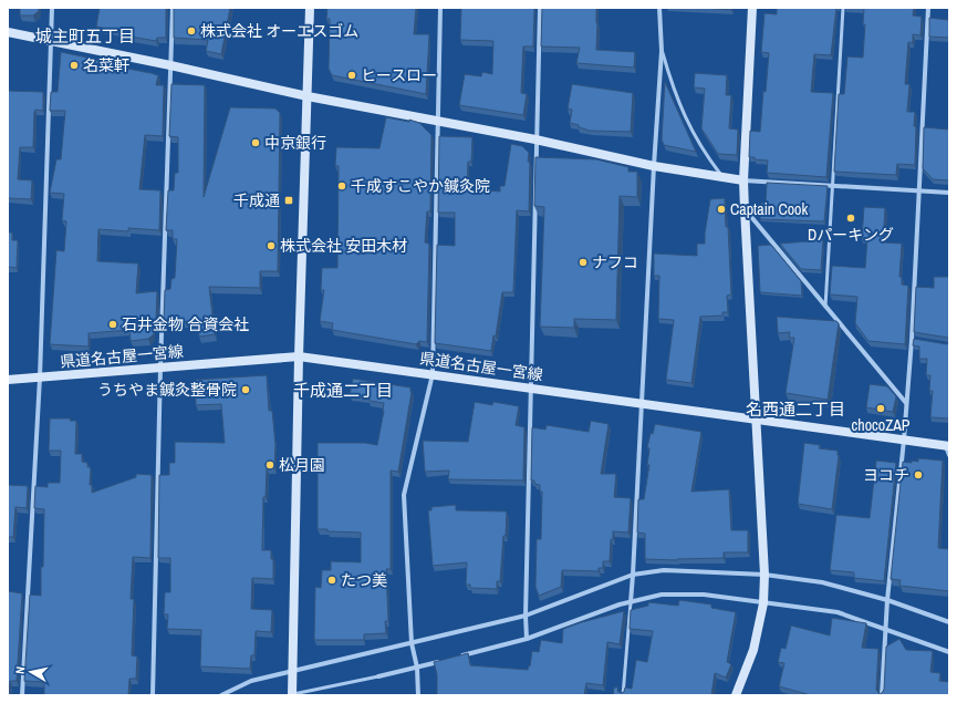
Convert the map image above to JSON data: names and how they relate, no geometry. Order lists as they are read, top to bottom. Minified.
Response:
{"streets":{"street":["県道名古屋一宮線"]},"districts":["城主町五丁目","千成通二丁目","名西通二丁目"],"places":{"other":["株式会社 オーエスゴム","名菜軒","ヒースロー","中京銀行","千成すこやか鍼灸院","Captain Cook","Dパーキング","株式会社 安田木材","ナフコ","石井金物 合資会社","うちやま鍼灸整骨院","chocoZAP","松月園","ヨコチ","たつ美"],"transit":["千成通"]},"north":"left"}
